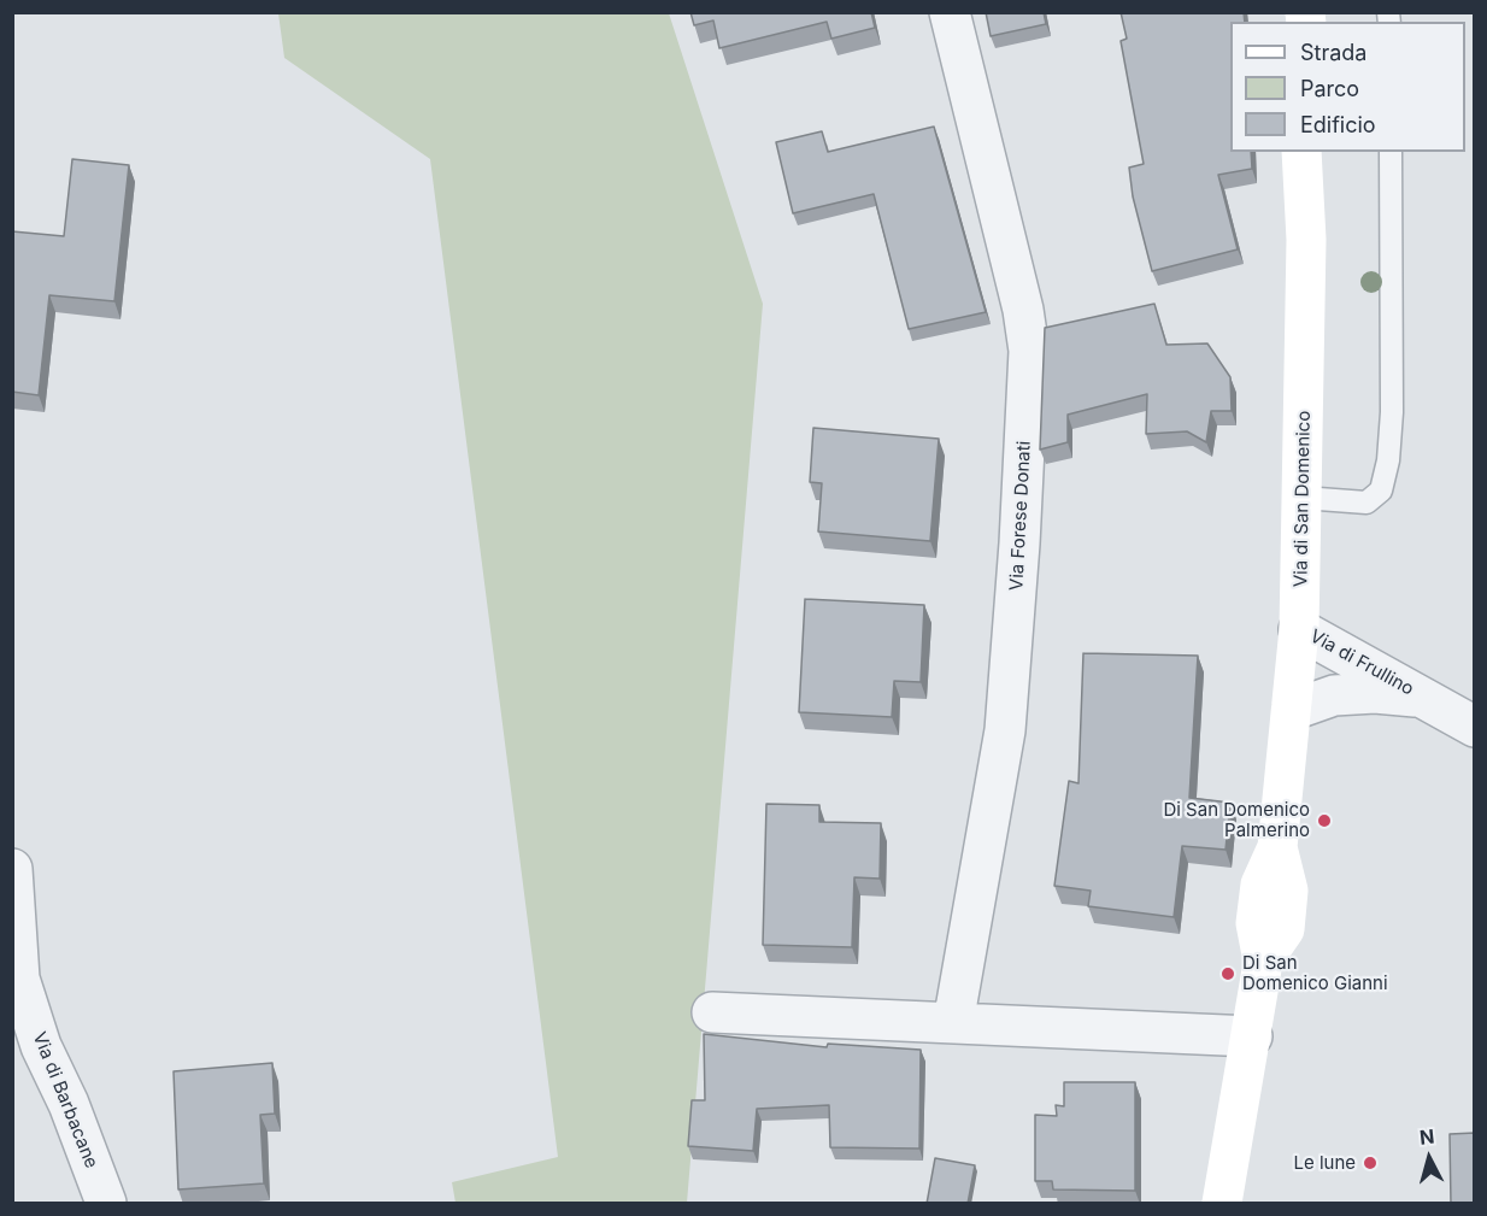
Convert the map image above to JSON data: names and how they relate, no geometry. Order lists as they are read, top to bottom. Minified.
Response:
{"streets":{"main road":["Via di San Domenico"],"street":["Via Forese Donati","Via di Frullino","Via di Barbacane"]},"crossings":[["Via di San Domenico","Via di Frullino"]],"places":["Di San Domenico Palmerino","Di San Domenico Gianni","Le lune"],"legend":["Strada","Parco","Edificio"],"north":"top"}
